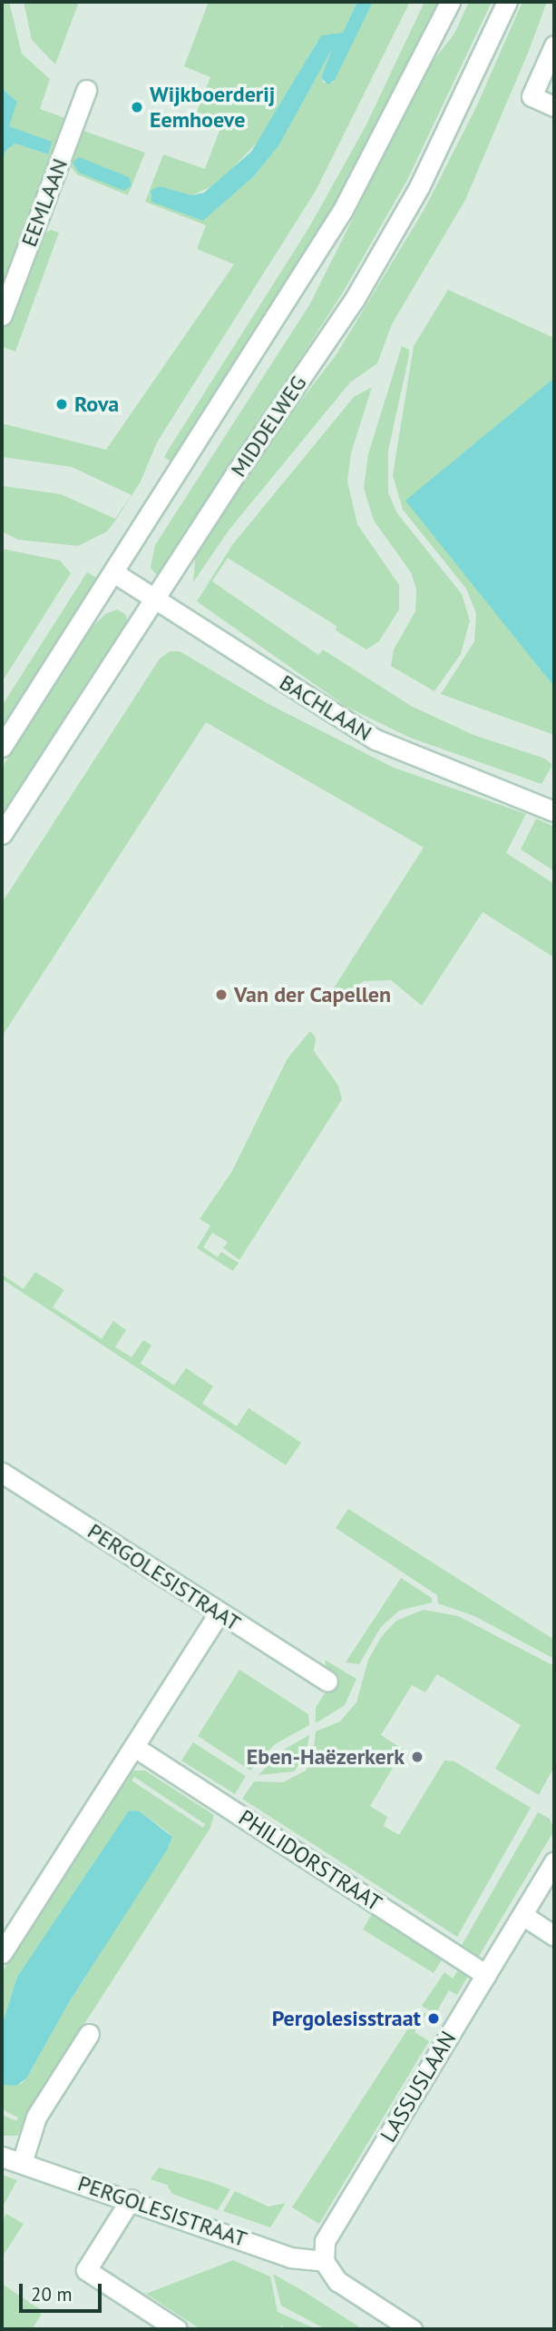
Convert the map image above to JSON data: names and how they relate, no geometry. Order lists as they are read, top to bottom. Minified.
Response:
{"streets":{"street":["EEMLAAN","MIDDELWEG","BACHLAAN","PERGOLESISTRAAT","PHILIDORSTRAAT","LASSUSLAAN"]},"crossings":[["MIDDELWEG","BACHLAAN"],["PERGOLESISTRAAT","LASSUSLAAN"],["PHILIDORSTRAAT","LASSUSLAAN"]],"places":["Wijkboerderij Eemhoeve","Rova","Van der Capellen","Eben-Haëzerkerk","Pergolesisstraat"],"scale_bar":"20 m"}
